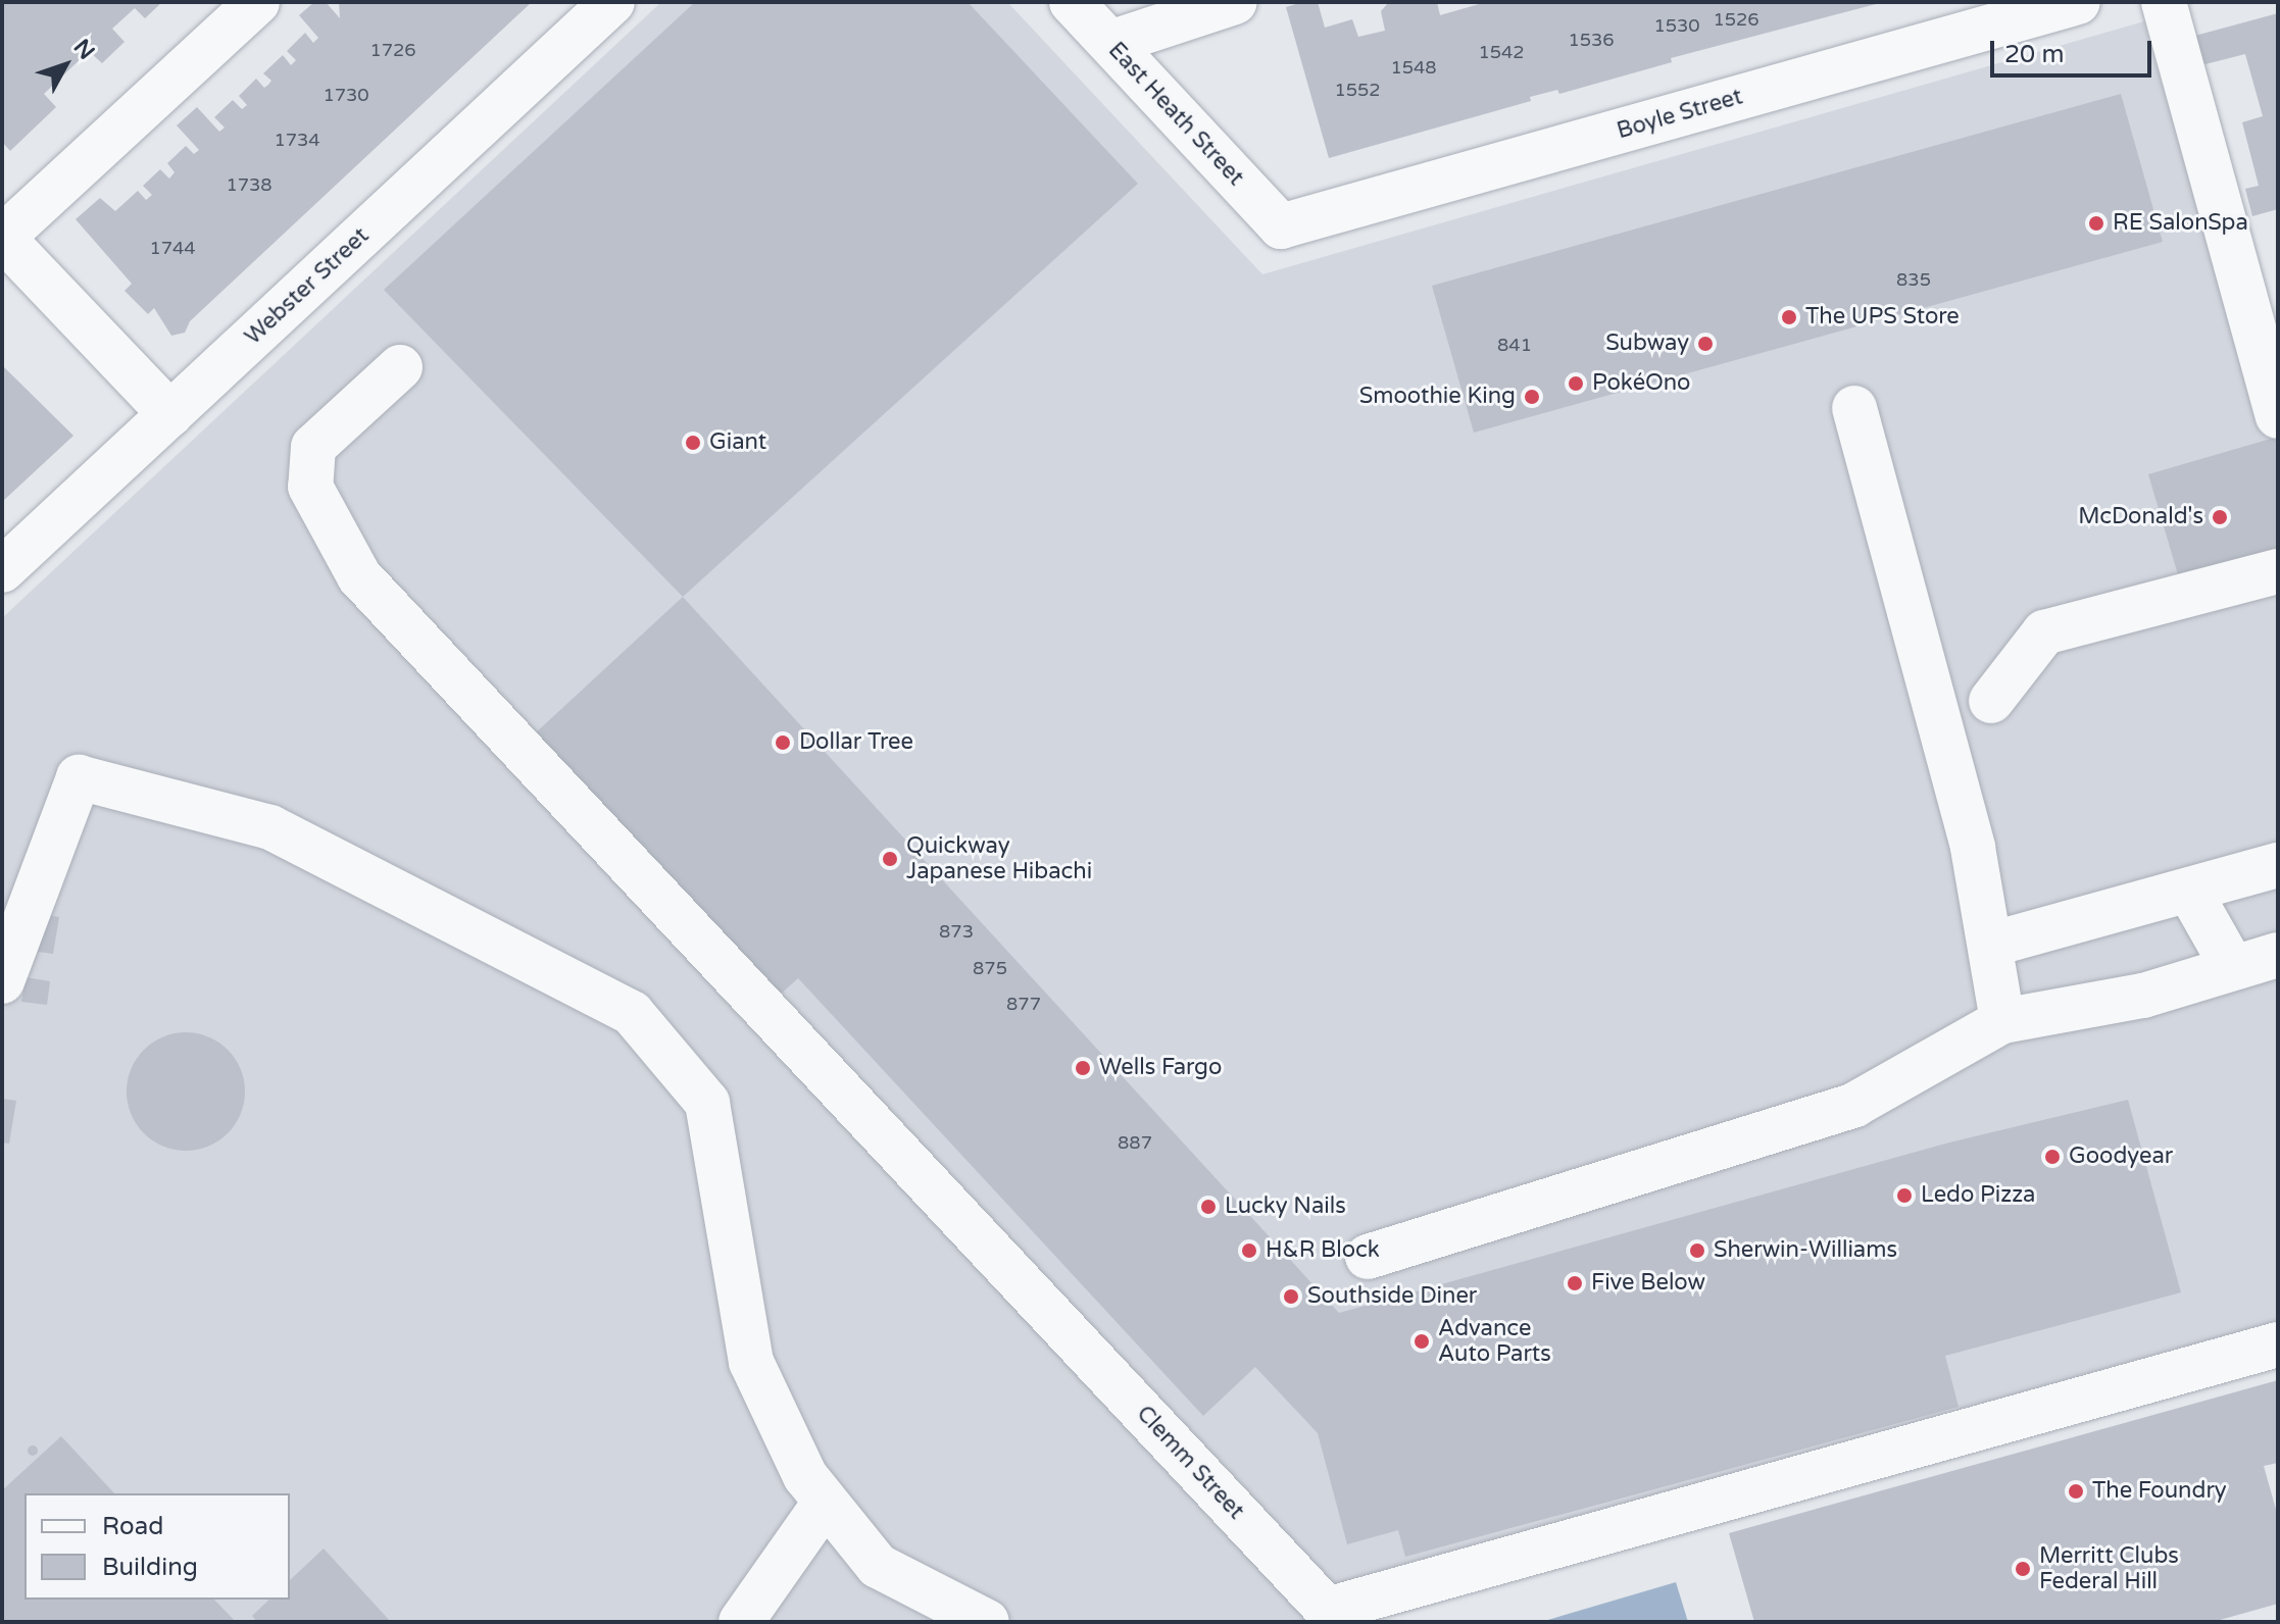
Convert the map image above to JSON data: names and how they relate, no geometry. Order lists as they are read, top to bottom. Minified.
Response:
{"streets":{"street":["East Heath Street","Boyle Street","Webster Street","Clemm Street"]},"crossings":[["East Heath Street","Boyle Street"]],"places":["RE SalonSpa","The UPS Store","Subway","PokéOno","Smoothie King","Giant","McDonald's","Dollar Tree","Quickway Japanese Hibachi","Wells Fargo","Goodyear","Ledo Pizza","Lucky Nails","H&R Block","Sherwin-Williams","Five Below","Southside Diner","Advance Auto Parts","The Foundry","Merritt Clubs Federal Hill"],"house_numbers":["1526","1530","1536","1726","1542","1548","1552","1730","1734","1738","1744","835","841","873","875","877","887"],"legend":["Road","Building"],"scale_bar":"20 m","north":"top right"}
